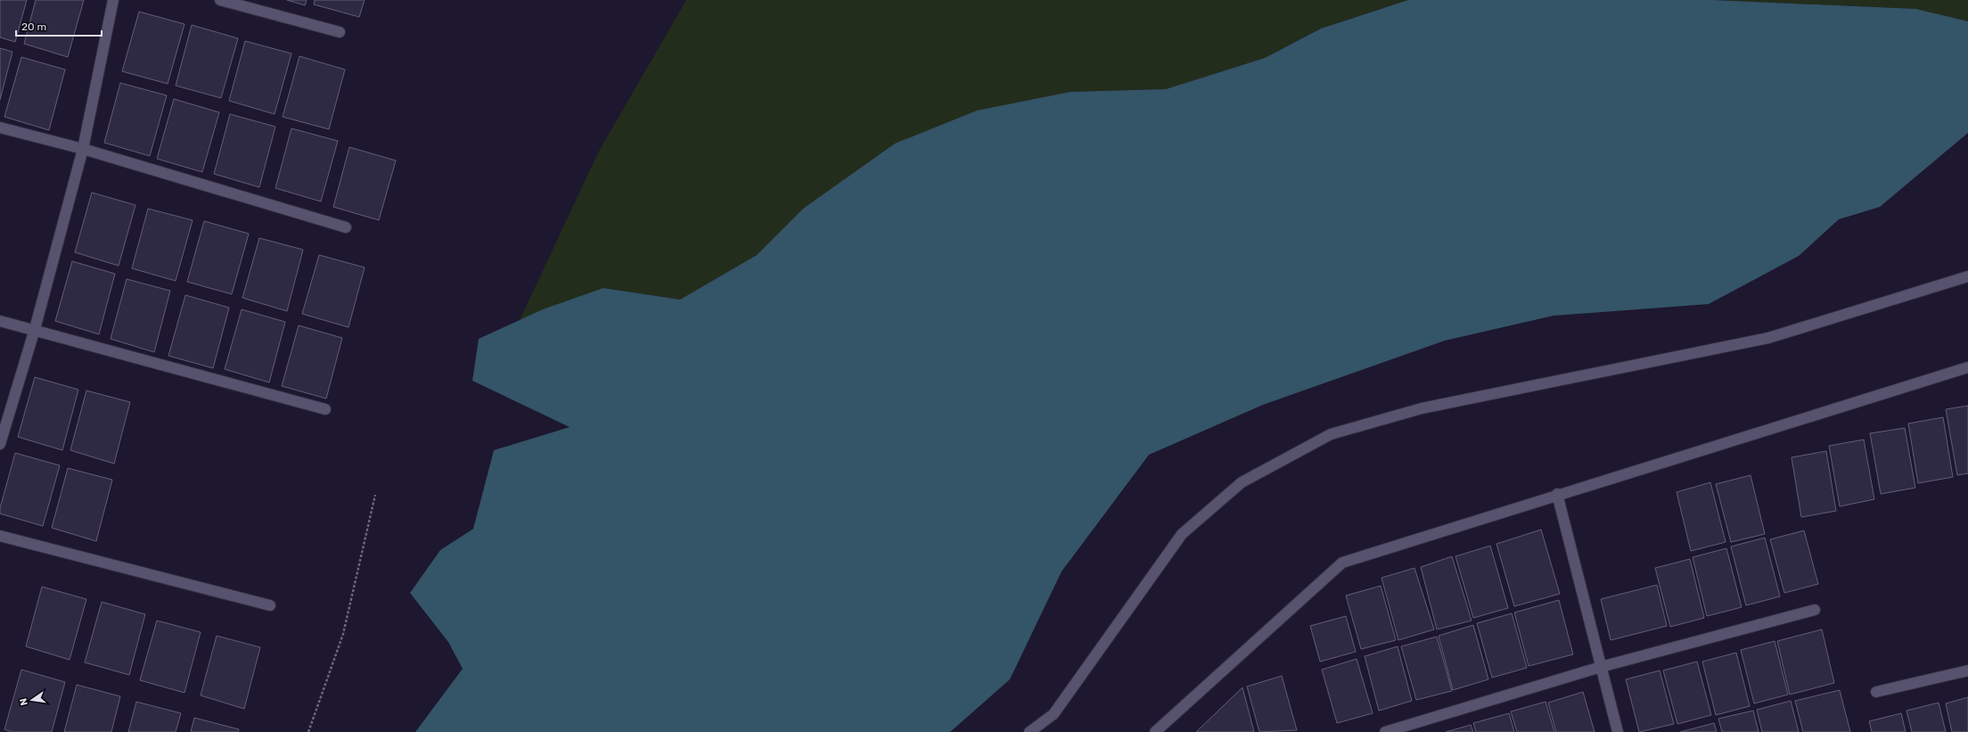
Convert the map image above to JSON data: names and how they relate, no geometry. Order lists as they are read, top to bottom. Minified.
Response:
{"scale_bar":"20 m","north":"left"}
